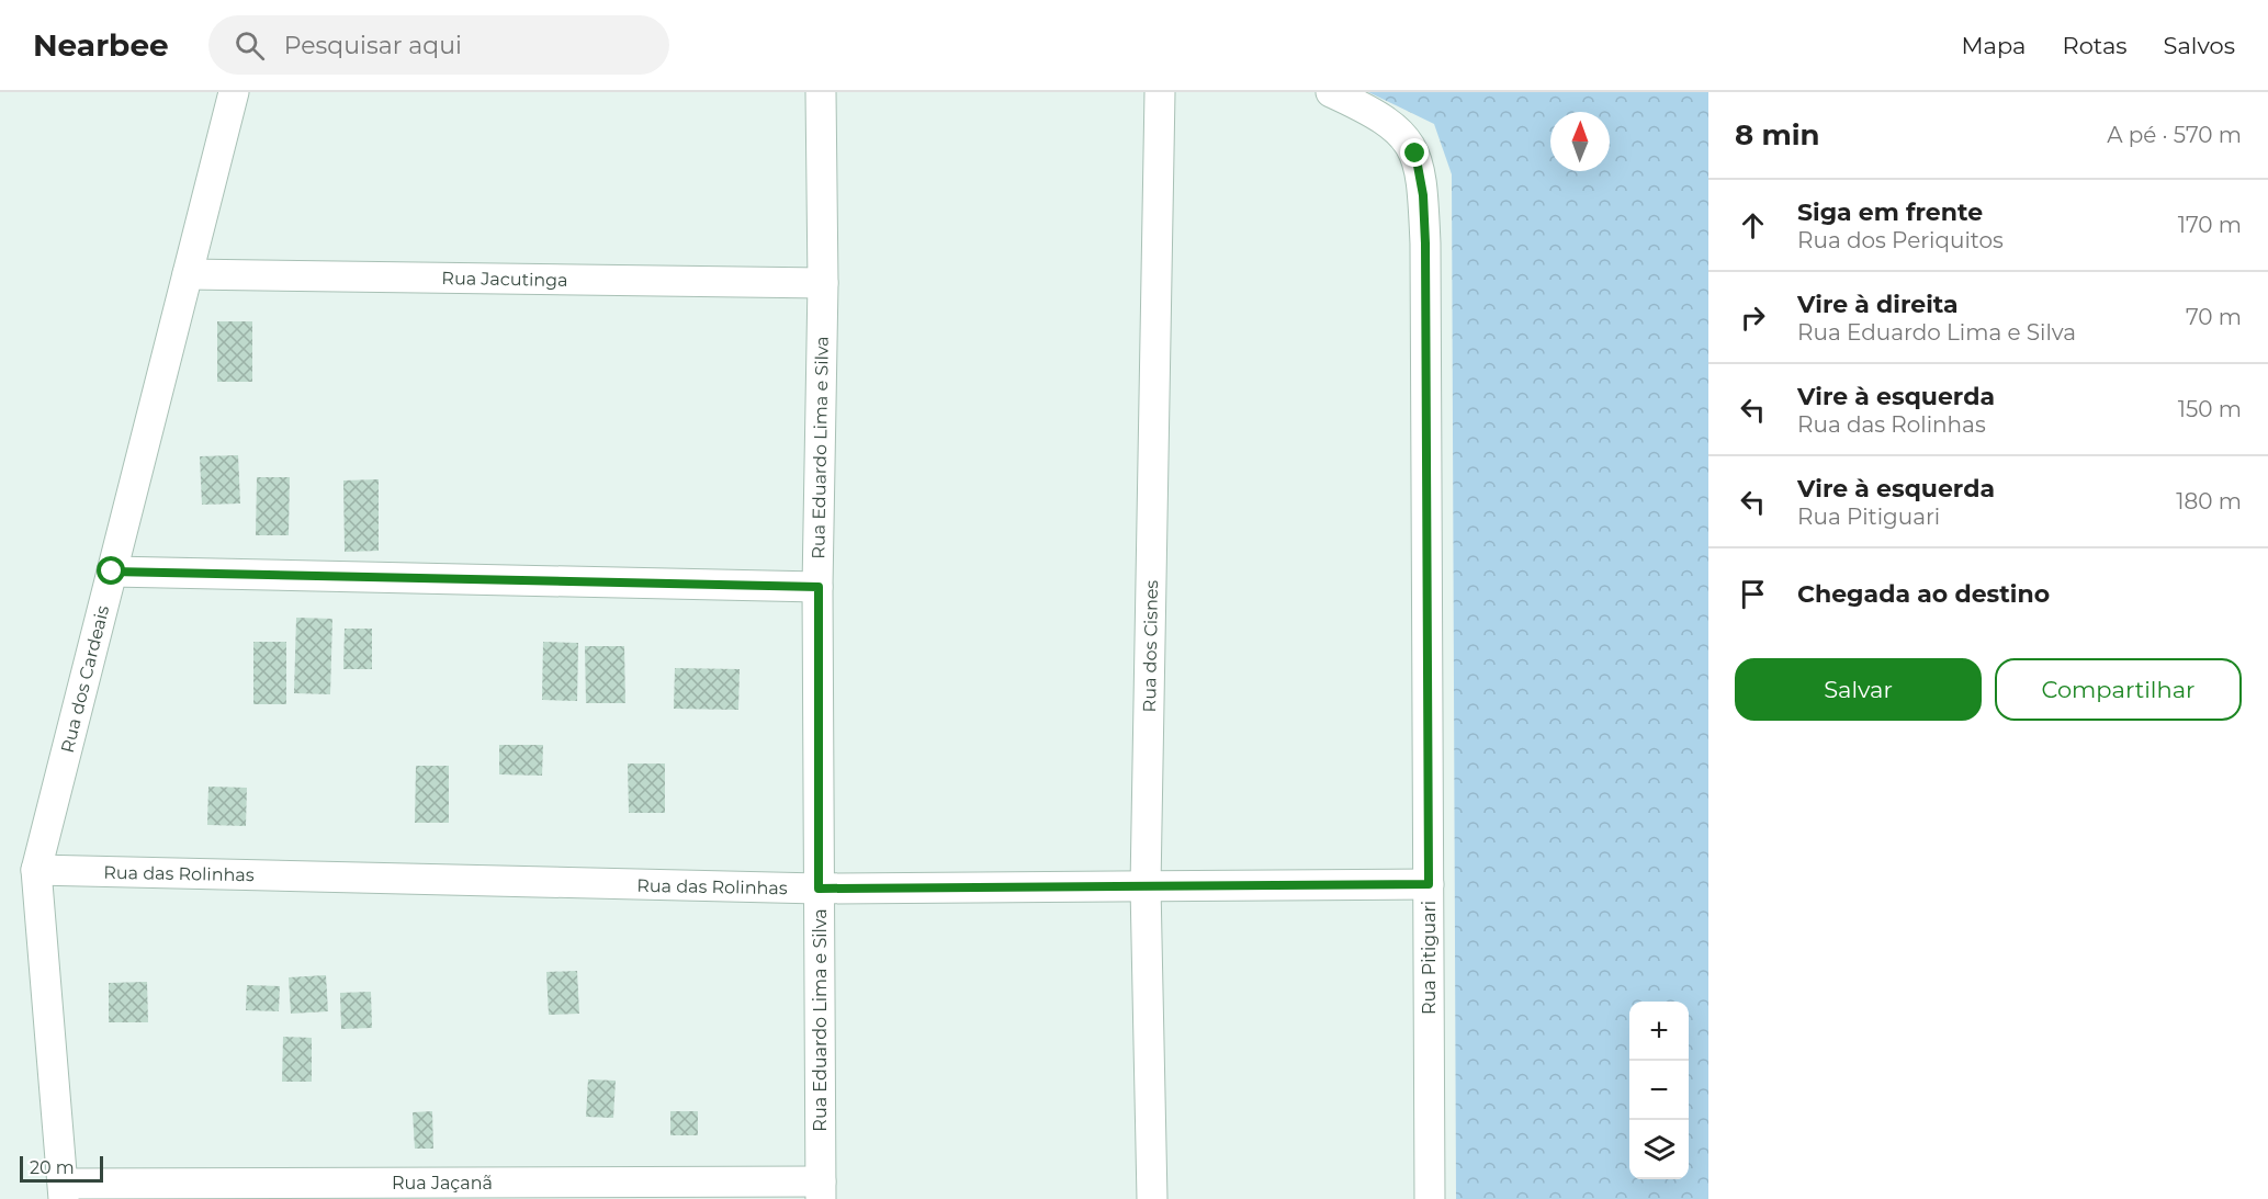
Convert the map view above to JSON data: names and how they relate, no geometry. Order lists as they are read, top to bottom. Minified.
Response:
{"streets":{"street":["Rua Jacutinga","Rua Eduardo Lima e Silva","Rua dos Cisnes","Rua dos Cardeais","Rua das Rolinhas","Rua Pitiguari","Rua Jaçanã"]},"crossings":[["Rua Jacutinga","Rua Eduardo Lima e Silva"],["Rua Jacutinga","Rua dos Cardeais"],["Rua Eduardo Lima e Silva","Rua das Rolinhas"],["Rua Eduardo Lima e Silva","Rua Jaçanã"],["Rua dos Cisnes","Rua das Rolinhas"],["Rua dos Cardeais","Rua das Rolinhas"],["Rua dos Cardeais","Rua Jaçanã"],["Rua das Rolinhas","Rua Pitiguari"]],"scale_bar":"20 m","north":"top","page":{"header":"Nearbee","search":"Pesquisar aqui","nav":["Mapa","Rotas","Salvos"],"heading":["8 min","A pé · 570 m"],"list":[["Siga em frente","Rua dos Periquitos","170 m"],["Vire à direita","Rua Eduardo Lima e Silva","70 m"],["Vire à esquerda","Rua das Rolinhas","150 m"],["Vire à esquerda","Rua Pitiguari","180 m"],"Chegada ao destino"],"buttons":["Salvar","Compartilhar"],"map_buttons":["+","−"],"scale":"20 m"}}
